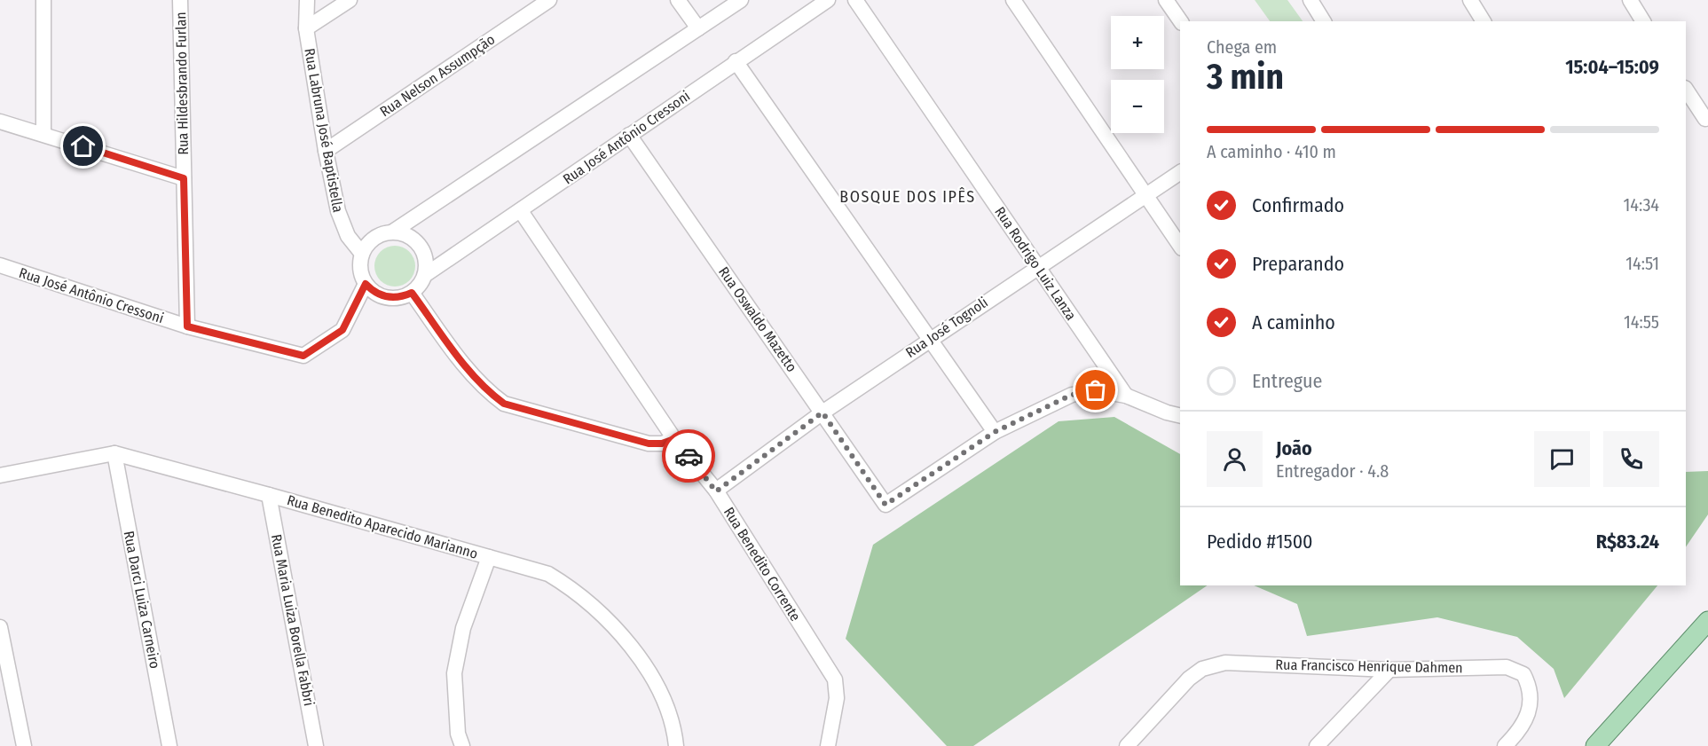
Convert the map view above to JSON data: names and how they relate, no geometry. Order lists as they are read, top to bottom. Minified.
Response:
{"streets":{"street":["Rua Nelson Assumpção","Rua Hildesbrando Furlan","Rua Labruna José Baptistella","Rua José Antônio Cressoni","Rua Rodrigo Luiz Lanza","Rua Oswaldo Mazetto","Rua José Tognoli","Rua Benedito Aparecido Marianno","Rua Benedito Corrente","Rua Darci Luiza Carneiro","Rua Maria Luiza Borella Fabbri","Rua Francisco Henrique Dahmen"]},"crossings":[["Rua Nelson Assumpção","Rua Labruna José Baptistella"],["Rua Hildesbrando Furlan","Rua José Antônio Cressoni"],["Rua Labruna José Baptistella","Rua José Antônio Cressoni"],["Rua José Antônio Cressoni","Rua Oswaldo Mazetto"],["Rua José Antônio Cressoni","Rua Benedito Corrente"],["Rua Rodrigo Luiz Lanza","Rua José Tognoli"],["Rua Oswaldo Mazetto","Rua José Tognoli"],["Rua José Tognoli","Rua Benedito Corrente"],["Rua Benedito Aparecido Marianno","Rua Darci Luiza Carneiro"],["Rua Benedito Aparecido Marianno","Rua Maria Luiza Borella Fabbri"]],"districts":["BOSQUE DOS IPÊS"],"page":{"map_buttons":["+","−"],"heading":["3 min","Chega em","15:04–15:09"],"panel":["João","Entregador · 4.8","Pedido #1500","R$83.24"],"bar":"A caminho · 410 m","list":[["Confirmado","14:34"],["Preparando","14:51"],["A caminho","14:55"],"Entregue"]}}
